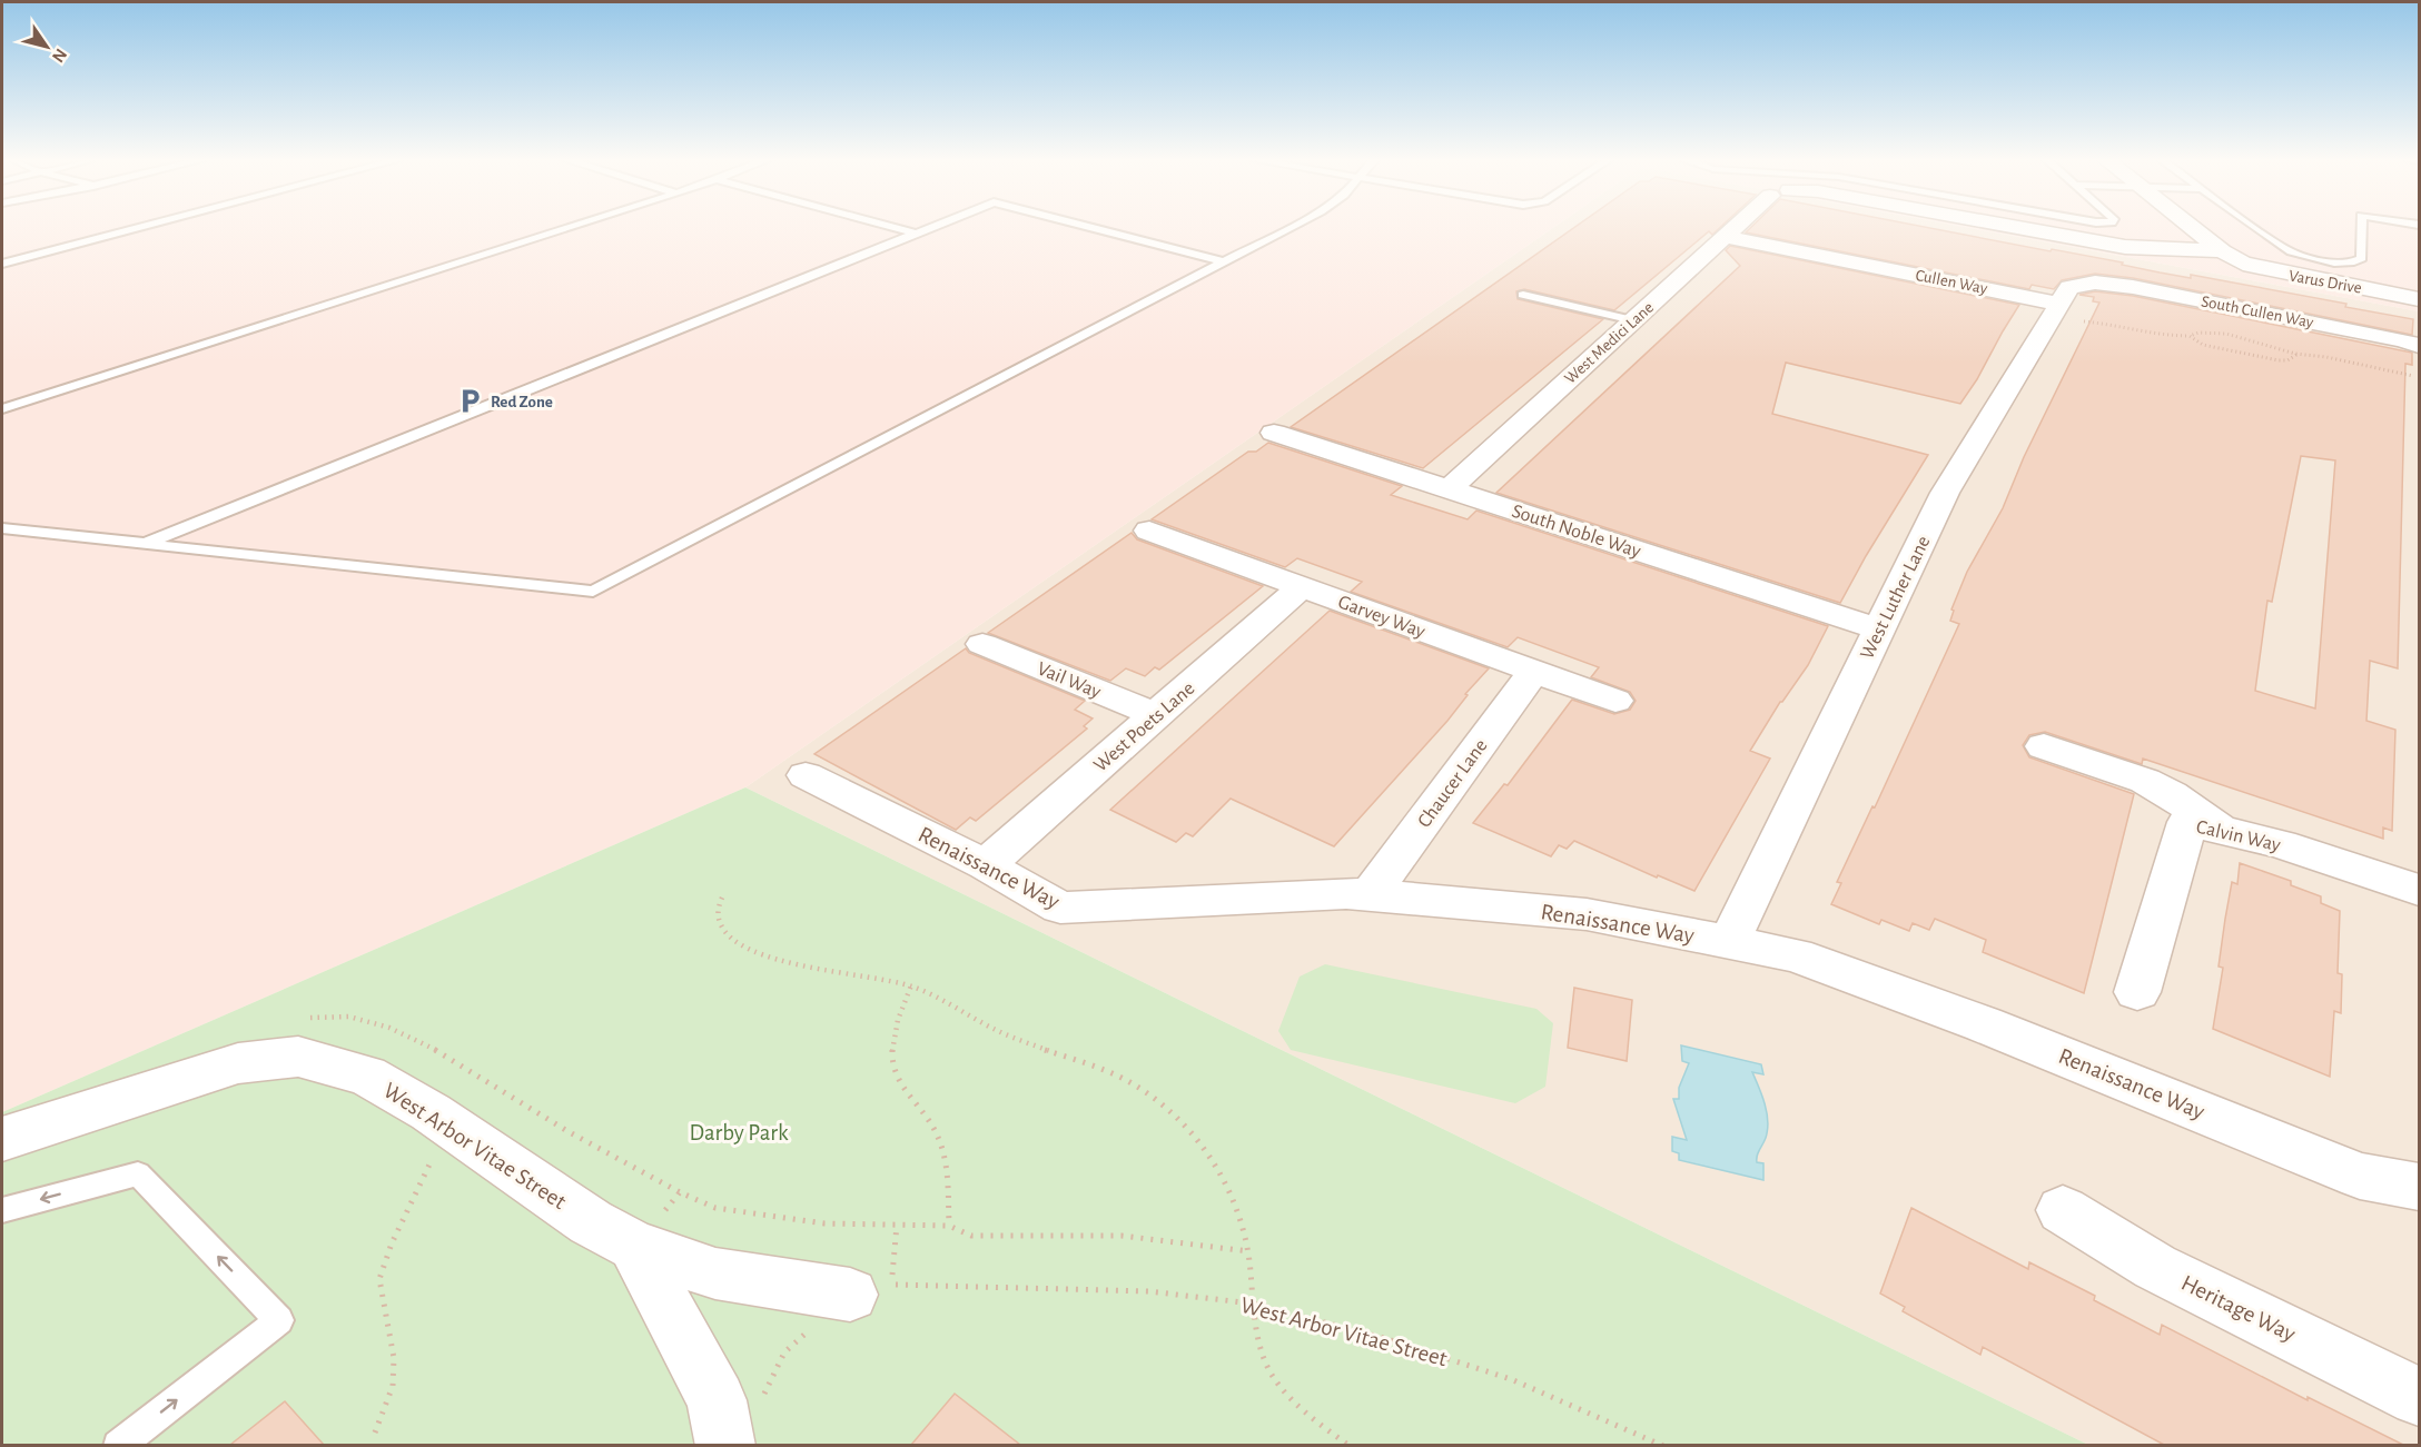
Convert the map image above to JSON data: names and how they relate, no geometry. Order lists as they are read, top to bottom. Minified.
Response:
{"streets":{"street":["Cullen Way","Varus Drive","South Cullen Way","West Medici Lane","South Noble Way","West Luther Lane","Garvey Way","Vail Way","West Poets Lane","Chaucer Lane","Calvin Way","Renaissance Way","West Arbor Vitae Street","Heritage Way"]},"crossings":[["Cullen Way","West Medici Lane"],["Cullen Way","West Luther Lane"],["South Cullen Way","West Luther Lane"],["West Medici Lane","South Noble Way"],["South Noble Way","West Luther Lane"],["West Luther Lane","Renaissance Way"],["Garvey Way","West Poets Lane"],["Garvey Way","Chaucer Lane"],["Vail Way","West Poets Lane"],["West Poets Lane","Renaissance Way"],["Chaucer Lane","Renaissance Way"]],"parks":["Darby Park"],"places":{"parking":["Red Zone"]},"north":"bottom right"}
